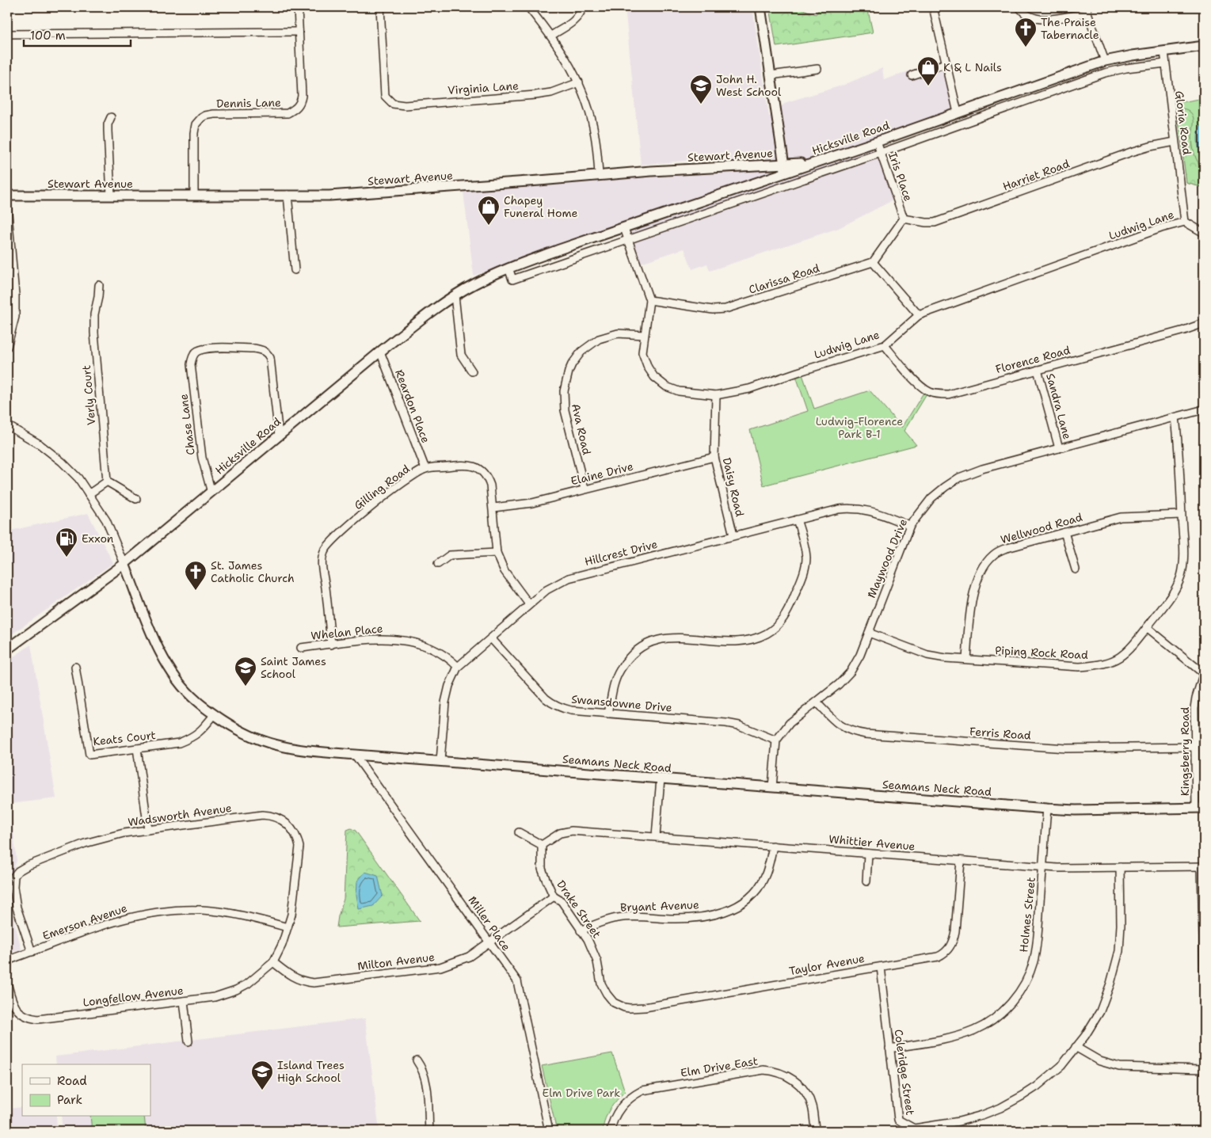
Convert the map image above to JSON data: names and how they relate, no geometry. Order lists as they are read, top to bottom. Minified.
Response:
{"streets":{"main road":["Hicksville Road","Stewart Avenue","Seamans Neck Road"],"street":["Virginia Lane","Dennis Lane","Gloria Road","Harriet Road","Iris Place","Ludwig Lane","Clarissa Road","Florence Road","Verly Court","Reardon Place","Sandra Lane","Chase Lane","Ava Road","Elaine Drive","Gilling Road","Daisy Road","Wellwood Road","Hillcrest Drive","Maywood Drive","Whelan Place","Piping Rock Road","Swansdowne Drive","Ferris Road","Keats Court","Kingsberry Road","Wadsworth Avenue","Whittier Avenue","Bryant Avenue","Drake Street","Holmes Street","Emerson Avenue","Miller Place","Milton Avenue","Taylor Avenue","Longfellow Avenue","Elm Drive East","Coleridge Street"]},"crossings":[["Dennis Lane","Stewart Avenue"],["Gloria Road","Hicksville Road"],["Gloria Road","Harriet Road"],["Gloria Road","Ludwig Lane"],["Hicksville Road","Stewart Avenue"],["Hicksville Road","Iris Place"],["Hicksville Road","Ludwig Lane"],["Hicksville Road","Reardon Place"],["Hicksville Road","Chase Lane"],["Hicksville Road","Seamans Neck Road"],["Harriet Road","Iris Place"],["Ludwig Lane","Clarissa Road"],["Ludwig Lane","Florence Road"],["Ludwig Lane","Ava Road"],["Ludwig Lane","Daisy Road"],["Florence Road","Sandra Lane"],["Reardon Place","Gilling Road"],["Sandra Lane","Maywood Drive"],["Ava Road","Elaine Drive"],["Elaine Drive","Gilling Road"],["Elaine Drive","Daisy Road"],["Gilling Road","Hillcrest Drive"],["Gilling Road","Whelan Place"],["Daisy Road","Hillcrest Drive"],["Wellwood Road","Piping Rock Road"],["Hillcrest Drive","Maywood Drive"],["Hillcrest Drive","Whelan Place"],["Hillcrest Drive","Swansdowne Drive"],["Hillcrest Drive","Seamans Neck Road"],["Maywood Drive","Piping Rock Road"],["Maywood Drive","Swansdowne Drive"],["Maywood Drive","Ferris Road"],["Ferris Road","Kingsberry Road"],["Keats Court","Seamans Neck Road"],["Kingsberry Road","Seamans Neck Road"],["Seamans Neck Road","Holmes Street"],["Seamans Neck Road","Miller Place"],["Wadsworth Avenue","Emerson Avenue"],["Wadsworth Avenue","Milton Avenue"],["Wadsworth Avenue","Longfellow Avenue"],["Whittier Avenue","Bryant Avenue"],["Whittier Avenue","Drake Street"],["Whittier Avenue","Holmes Street"],["Whittier Avenue","Taylor Avenue"],["Whittier Avenue","Coleridge Street"],["Bryant Avenue","Drake Street"],["Drake Street","Milton Avenue"],["Drake Street","Taylor Avenue"],["Holmes Street","Coleridge Street"],["Miller Place","Milton Avenue"],["Milton Avenue","Longfellow Avenue"],["Taylor Avenue","Coleridge Street"]],"parks":["Ludwig-Florence Park B-1","Elm Drive Park"],"places":{"church":["The Praise Tabernacle","St. James Catholic Church"],"shop":["K & L Nails","Chapey Funeral Home"],"school or university":["John H. West School","Saint James School","Island Trees High School"],"fuel station":["Exxon"]},"legend":["Road","Park"],"scale_bar":"100 m"}
